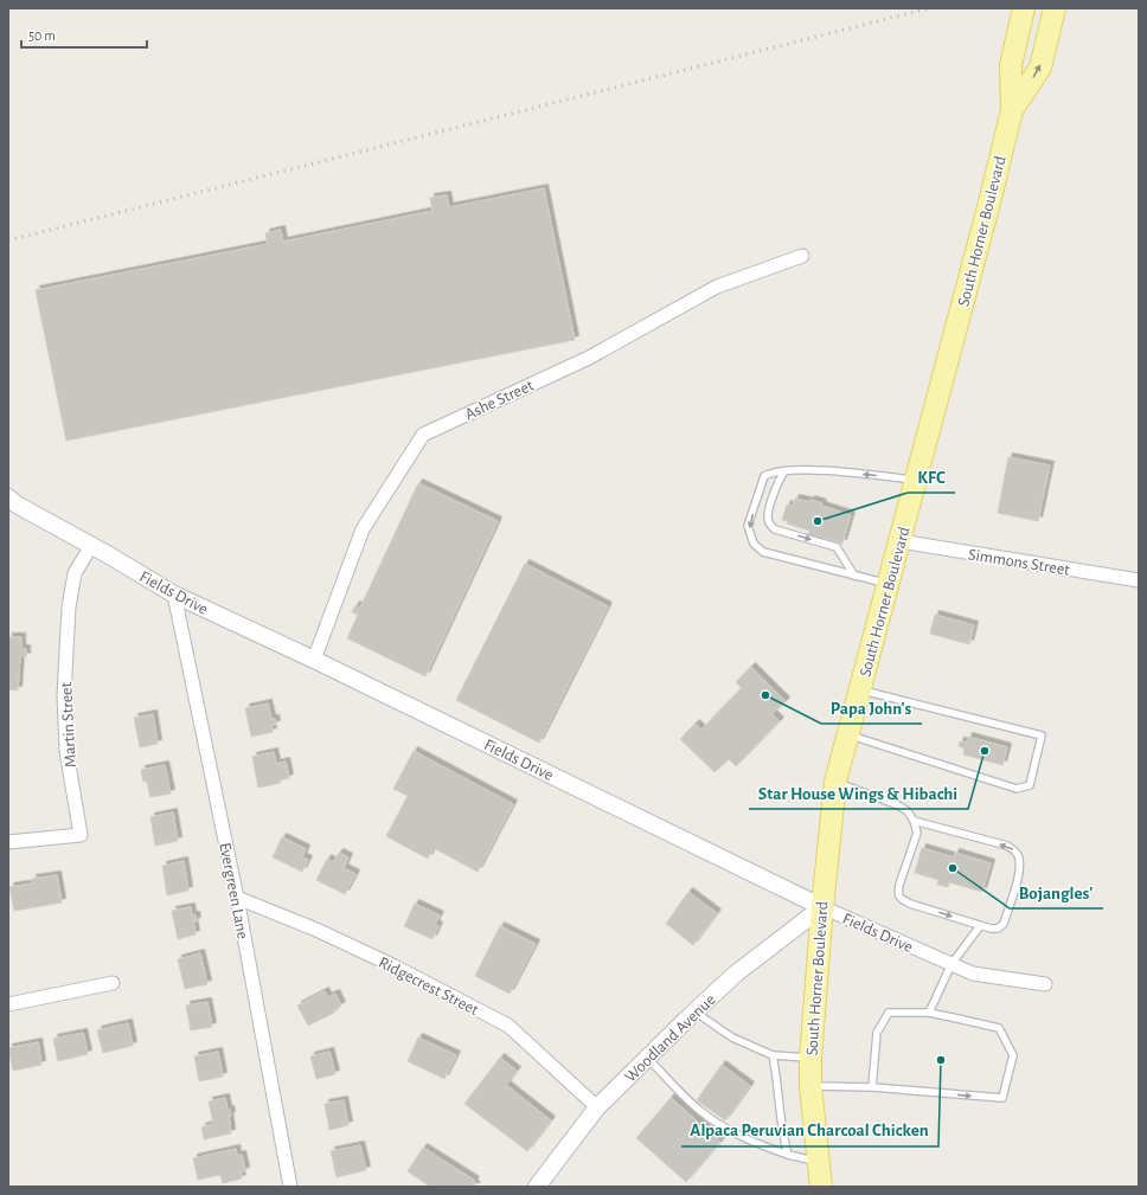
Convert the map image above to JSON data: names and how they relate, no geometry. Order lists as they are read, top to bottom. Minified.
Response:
{"streets":{"main road":["South Horner Boulevard"],"street":["Ashe Street","Simmons Street","Fields Drive","Martin Street","Evergreen Lane","Ridgecrest Street","Woodland Avenue"]},"crossings":[["South Horner Boulevard","Simmons Street"],["South Horner Boulevard","Fields Drive"],["South Horner Boulevard","Woodland Avenue"],["Ashe Street","Fields Drive"],["Fields Drive","Martin Street"],["Fields Drive","Evergreen Lane"],["Fields Drive","Woodland Avenue"],["Evergreen Lane","Ridgecrest Street"],["Ridgecrest Street","Woodland Avenue"]],"places":["KFC","Papa John's","Star House Wings & Hibachi","Bojangles'","Alpaca Peruvian Charcoal Chicken"],"scale_bar":"50 m"}
